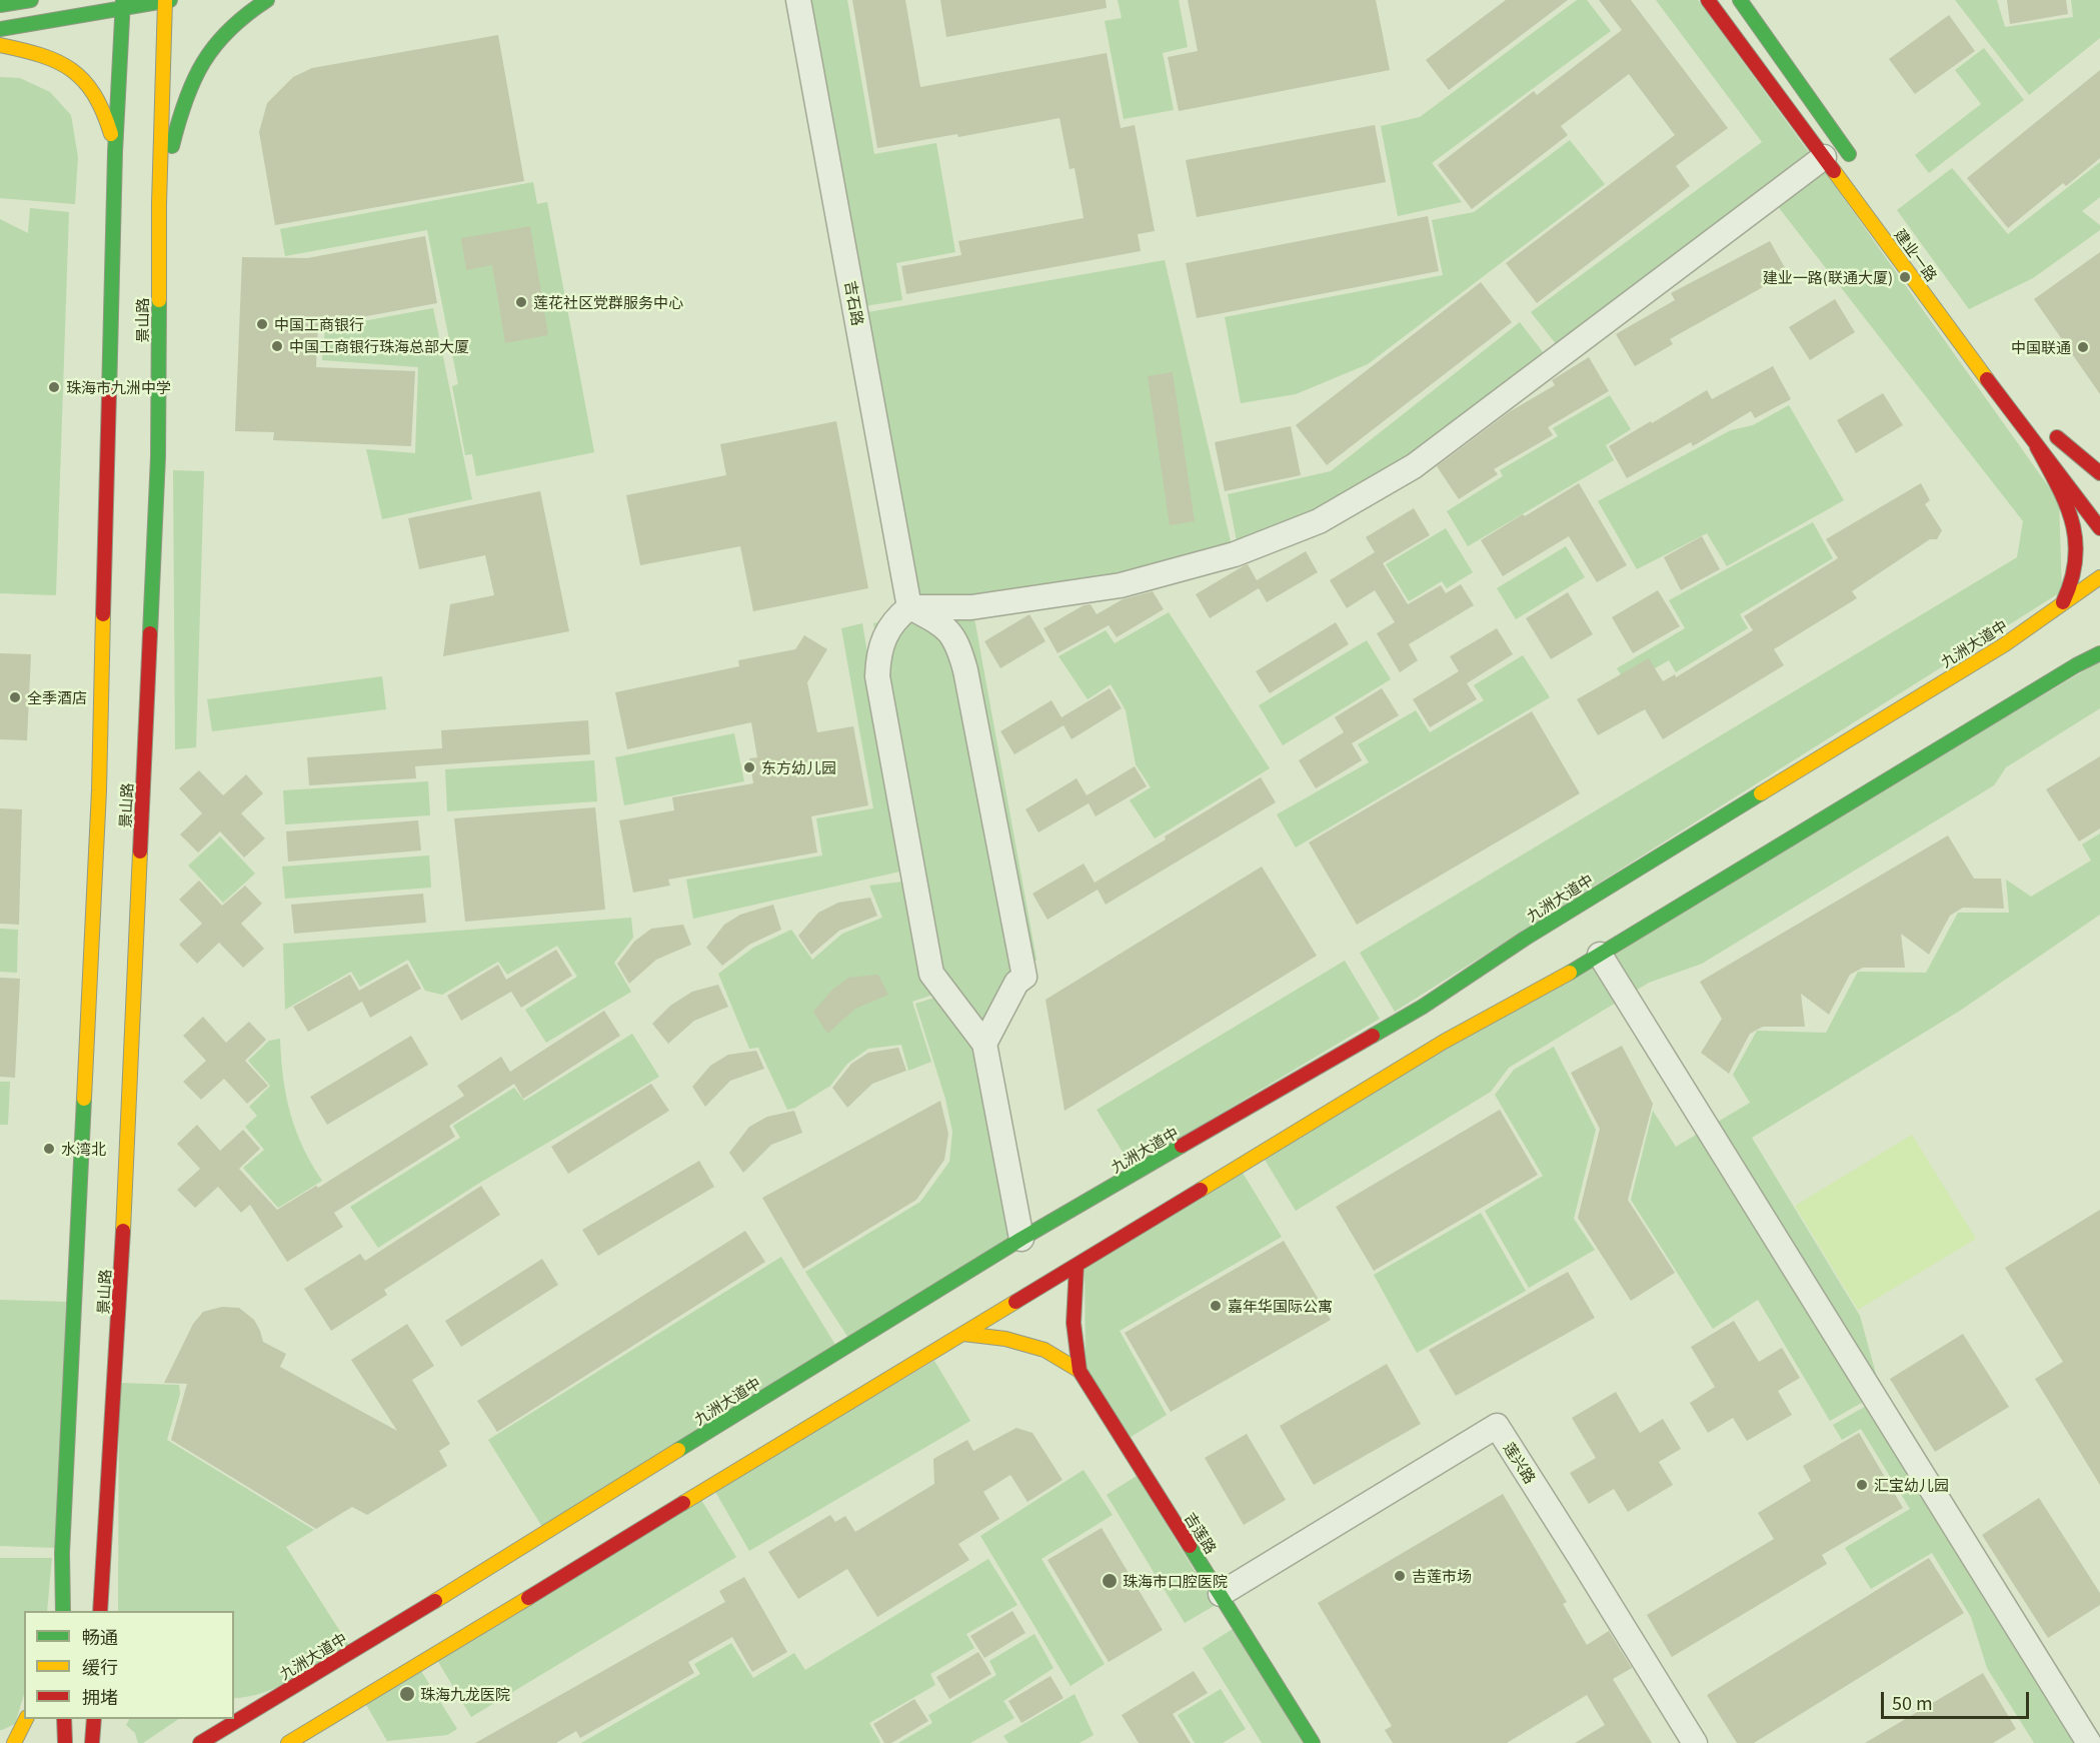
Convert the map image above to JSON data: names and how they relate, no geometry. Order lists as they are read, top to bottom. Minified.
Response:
{"streets":{"main road":["建业一路","景山路","九洲大道中","吉莲路"],"street":["吉石路","莲兴路"]},"crossings":[["莲兴路","吉莲路"]],"places":["建业一路(联通大厦)","莲花社区党群服务中心","中国工商银行","中国工商银行珠海总部大厦","中国联通","珠海市九洲中学","全季酒店","东方幼儿园","水湾北","嘉年华国际公寓","汇宝幼儿园","吉莲市场","珠海市口腔医院","珠海九龙医院"],"legend":["畅通","缓行","拥堵"],"scale_bar":"50 m"}
